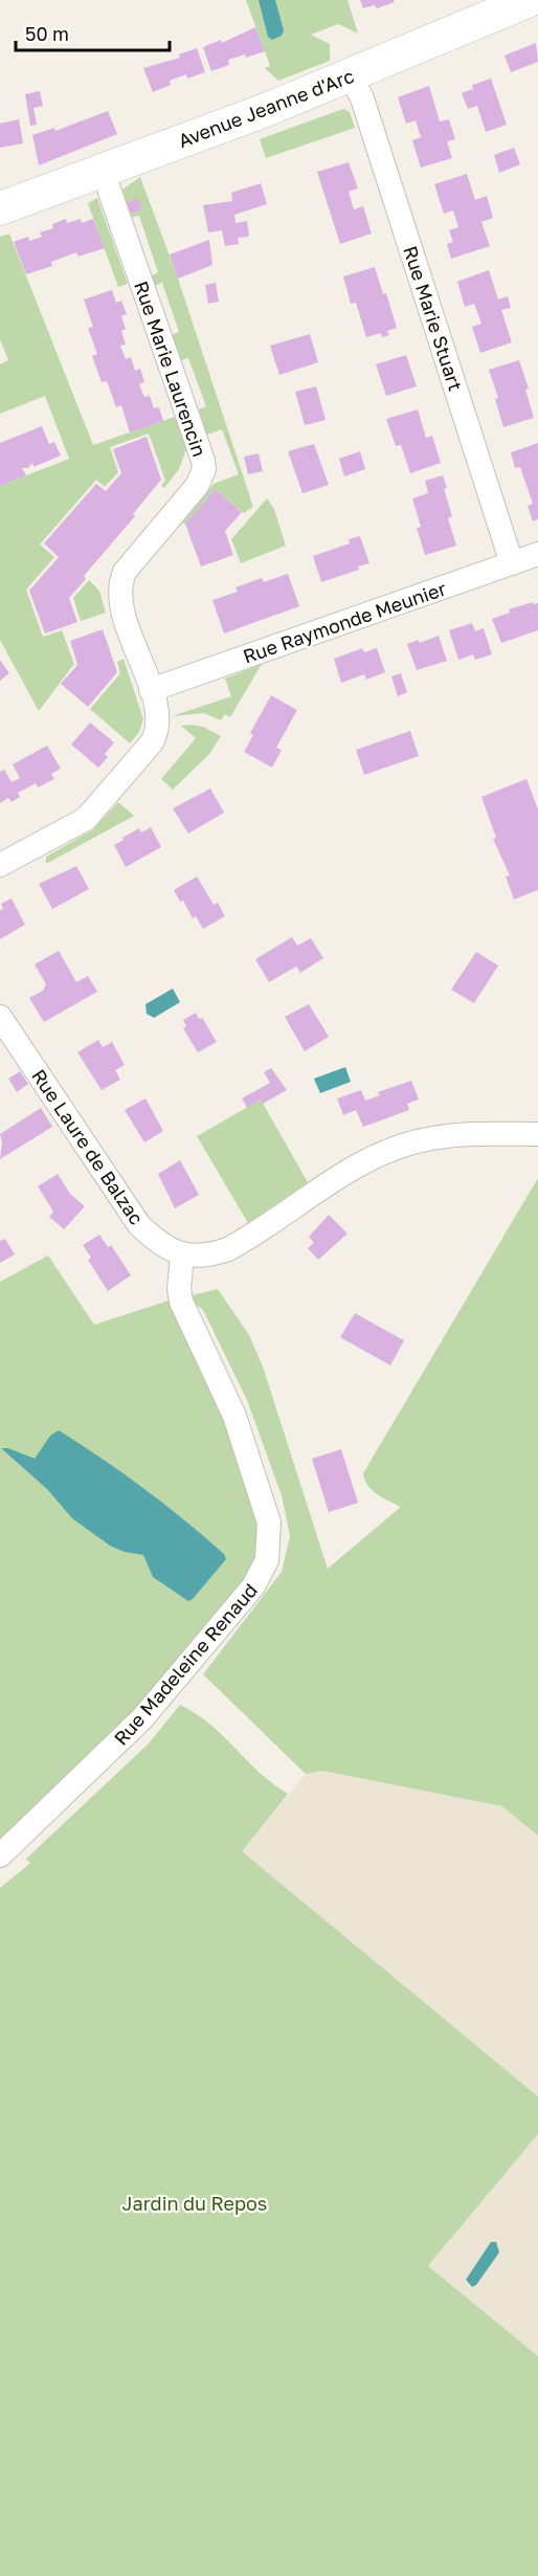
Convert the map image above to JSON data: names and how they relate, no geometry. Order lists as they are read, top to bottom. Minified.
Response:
{"streets":{"street":["Avenue Jeanne d'Arc","Rue Marie Stuart","Rue Marie Laurencin","Rue Raymonde Meunier","Rue Laure de Balzac","Rue Madeleine Renaud"]},"crossings":[["Avenue Jeanne d'Arc","Rue Marie Stuart"],["Avenue Jeanne d'Arc","Rue Marie Laurencin"],["Rue Marie Stuart","Rue Raymonde Meunier"],["Rue Marie Laurencin","Rue Raymonde Meunier"],["Rue Laure de Balzac","Rue Madeleine Renaud"]],"parks":["Jardin du Repos"],"scale_bar":"50 m"}
